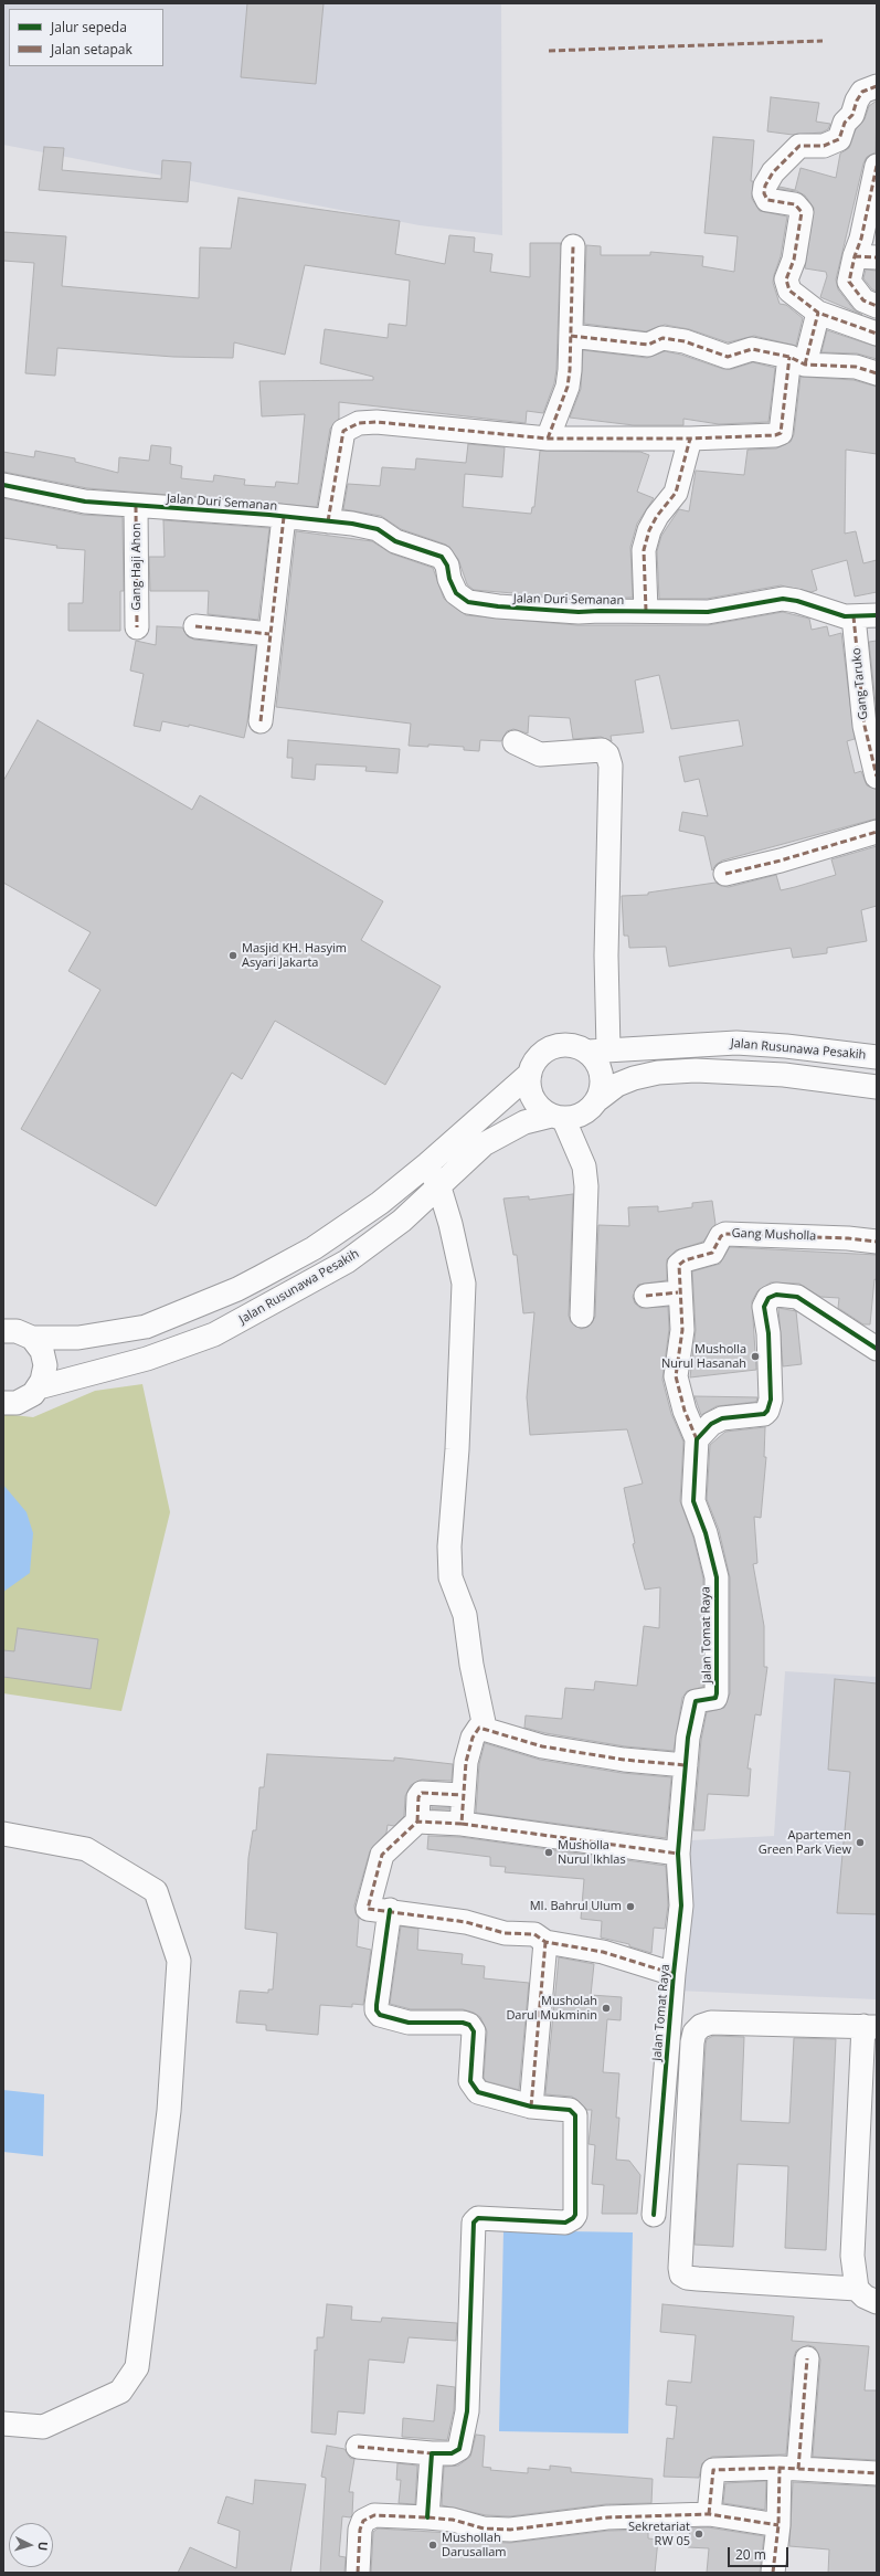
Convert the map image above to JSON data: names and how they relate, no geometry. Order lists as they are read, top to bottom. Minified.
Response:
{"streets":{"street":["Jalan Duri Semanan","Gang Haji Ahon","Gang Taruko","Jalan Rusunawa Pesakih","Gang Musholla","Jalan Tomat Raya"]},"crossings":[["Jalan Duri Semanan","Gang Haji Ahon"],["Jalan Duri Semanan","Gang Taruko"],["Gang Musholla","Jalan Tomat Raya"]],"places":["Masjid KH. Hasyim Asyari Jakarta","Musholla Nurul Hasanah","Apartemen Green Park View","Musholla Nurul Ikhlas","MI. Bahrul Ulum","Musholah Darul Mukminin","Sekretariat RW 05","Mushollah Darusallam"],"legend":["Jalur sepeda","Jalan setapak"],"scale_bar":"20 m","north":"right"}
